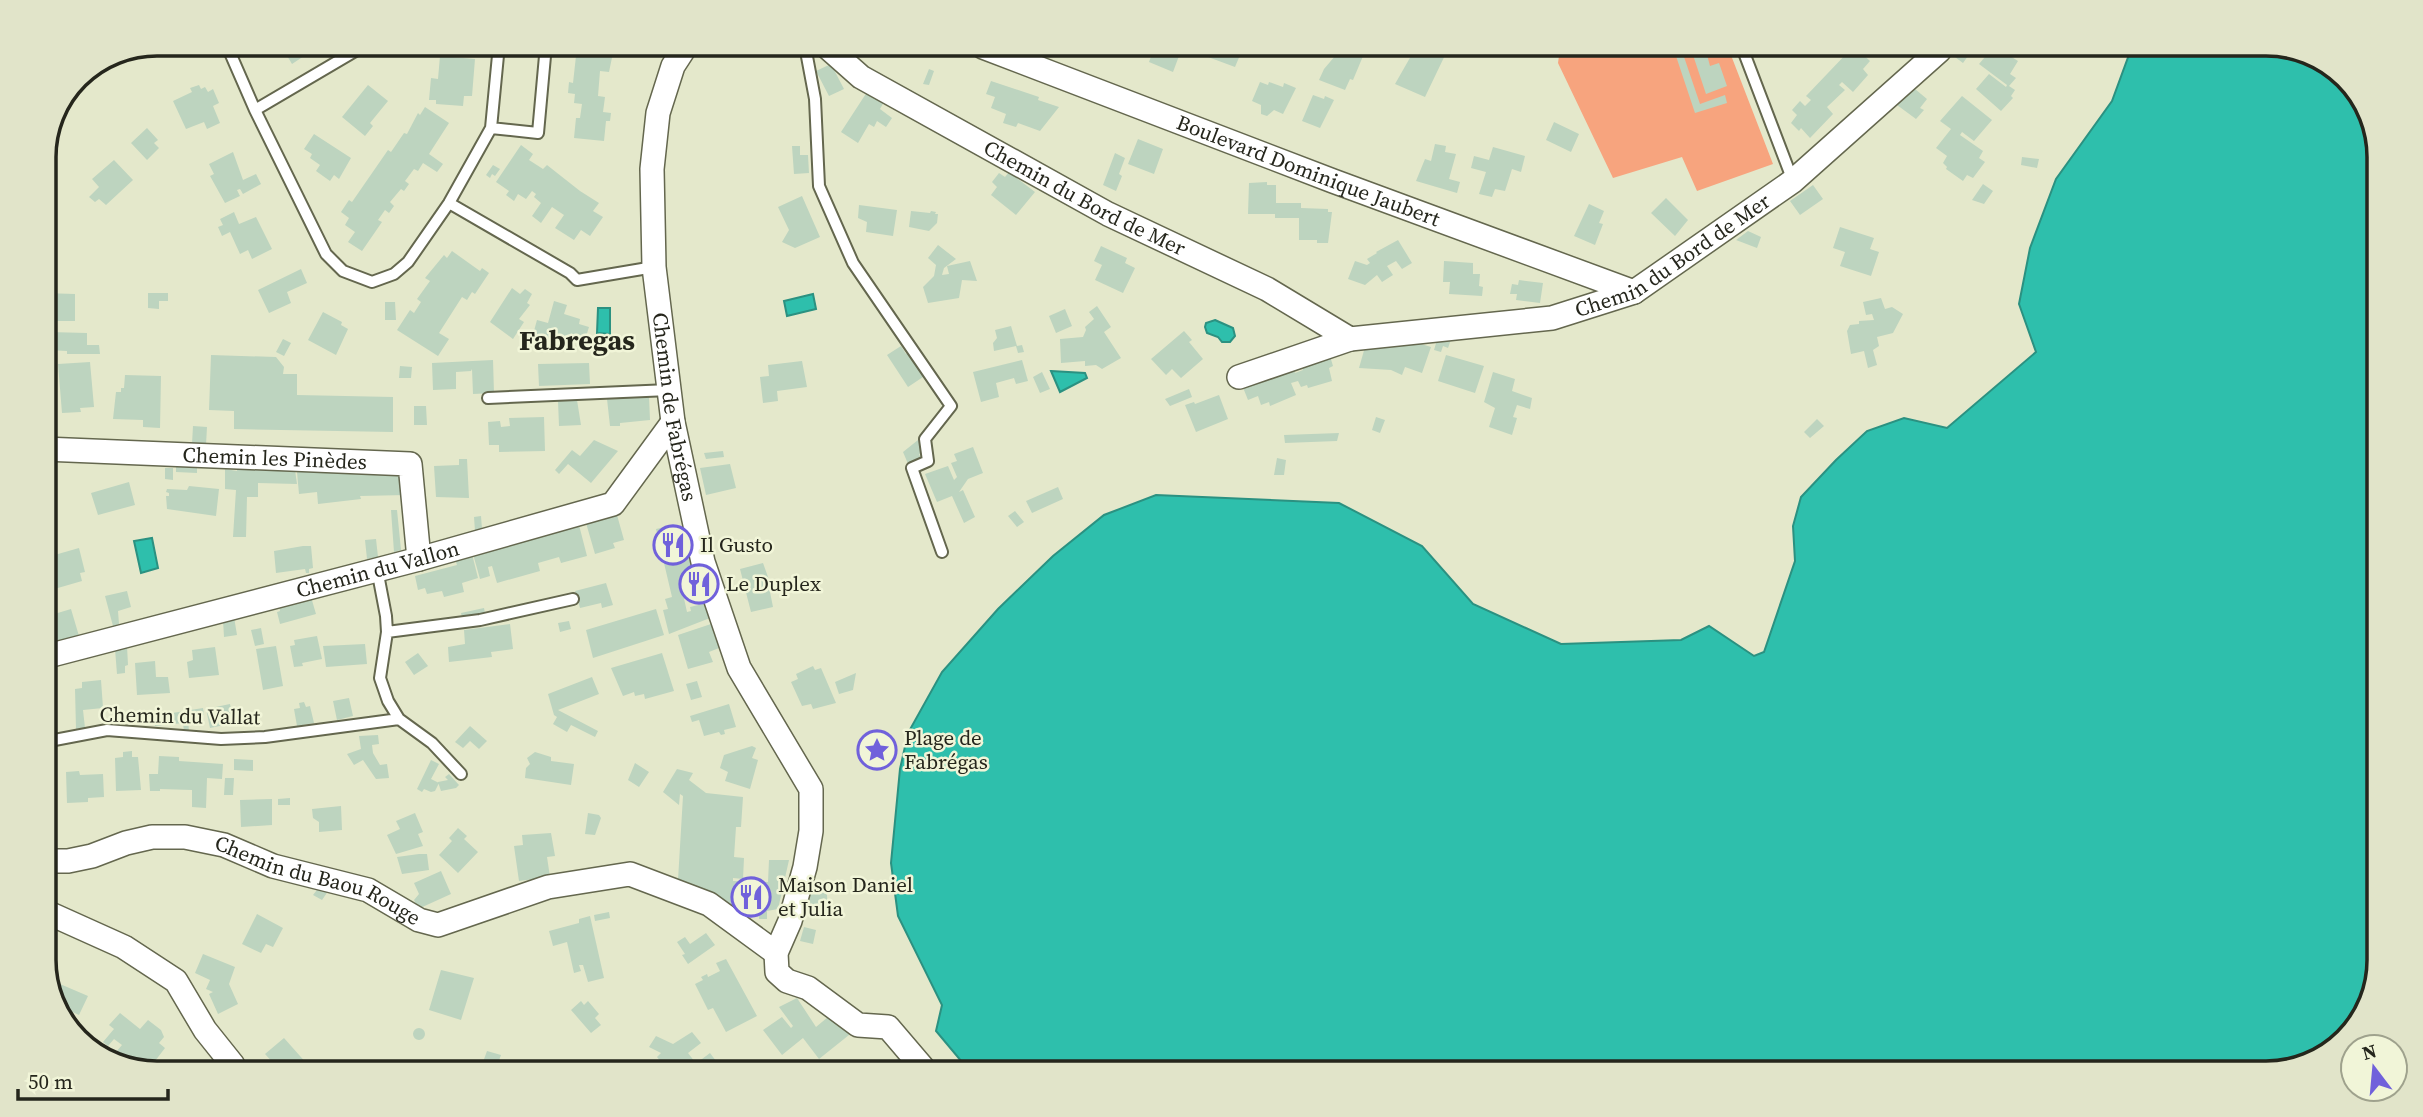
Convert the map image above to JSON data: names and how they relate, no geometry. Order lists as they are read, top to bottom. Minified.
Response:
{"streets":{"street":["Boulevard Dominique Jaubert","Chemin du Bord de Mer","Chemin de Fabrégas","Chemin les Pinèdes","Chemin du Vallon","Chemin du Baou Rouge"],"lane":["Chemin du Vallat"]},"crossings":[["Boulevard Dominique Jaubert","Chemin du Bord de Mer"],["Chemin de Fabrégas","Chemin du Vallon"],["Chemin de Fabrégas","Chemin du Baou Rouge"],["Chemin les Pinèdes","Chemin du Vallon"]],"districts":["Fabregas"],"places":{"restaurant":["Il Gusto","Le Duplex","Maison Daniel et Julia"],"place":["Plage de Fabrégas"]},"scale_bar":"50 m","north":"top"}
